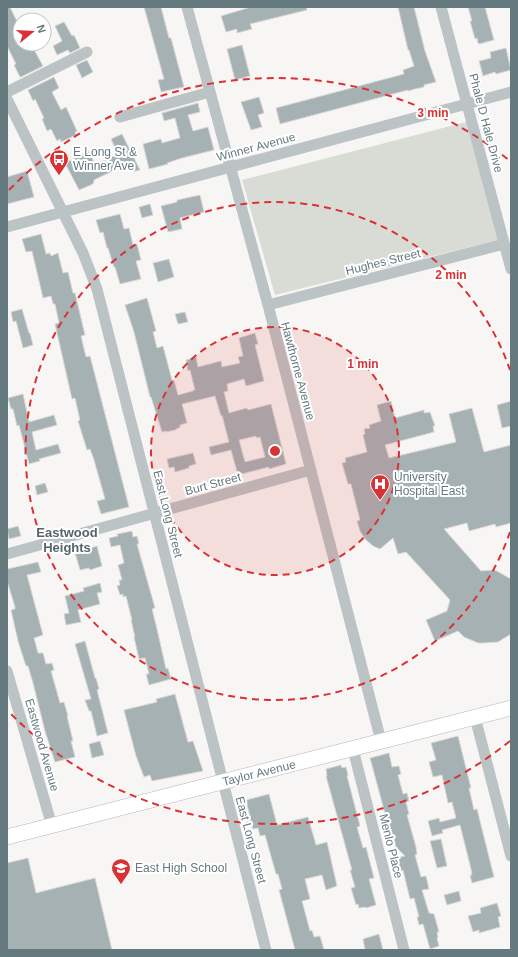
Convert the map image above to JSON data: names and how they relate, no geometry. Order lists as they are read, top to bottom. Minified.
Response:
{"streets":{"main road":["Taylor Avenue"],"street":["Phale D Hale Drive","Winner Avenue","Hughes Street","Hawthorne Avenue","Burt Street","East Long Street","Eastwood Avenue","Menlo Place"]},"crossings":[["Phale D Hale Drive","Winner Avenue"],["Phale D Hale Drive","Hughes Street"],["Winner Avenue","Hawthorne Avenue"],["Winner Avenue","East Long Street"],["Hughes Street","Hawthorne Avenue"],["Hawthorne Avenue","Burt Street"],["Hawthorne Avenue","Taylor Avenue"],["Burt Street","East Long Street"],["East Long Street","Taylor Avenue"],["Eastwood Avenue","Taylor Avenue"],["Taylor Avenue","Menlo Place"]],"districts":["Eastwood Heights"],"places":{"bus stop":["E Long St & Winner Ave"],"hospital":["University Hospital East"],"school or university":["East High School"]},"north":"right","rings":["3 min","2 min","1 min"]}
